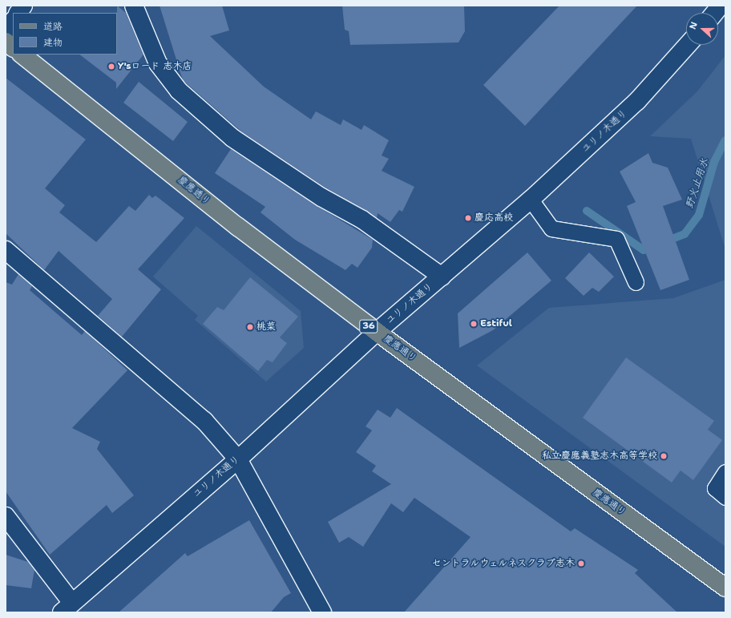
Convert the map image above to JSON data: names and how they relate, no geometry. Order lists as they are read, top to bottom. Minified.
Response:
{"streets":{"main road":["慶應通り","36"],"street":["ユリノ木通り"]},"crossings":[["ユリノ木通り","慶應通り"]],"water":["野火止用水"],"places":["Y'sロード 志木店","慶応高校","Estiful","桃菜","私立慶應義塾志木高等学校","セントラルウェルネスクラブ志木"],"legend":["道路","建物"],"north":"left"}
